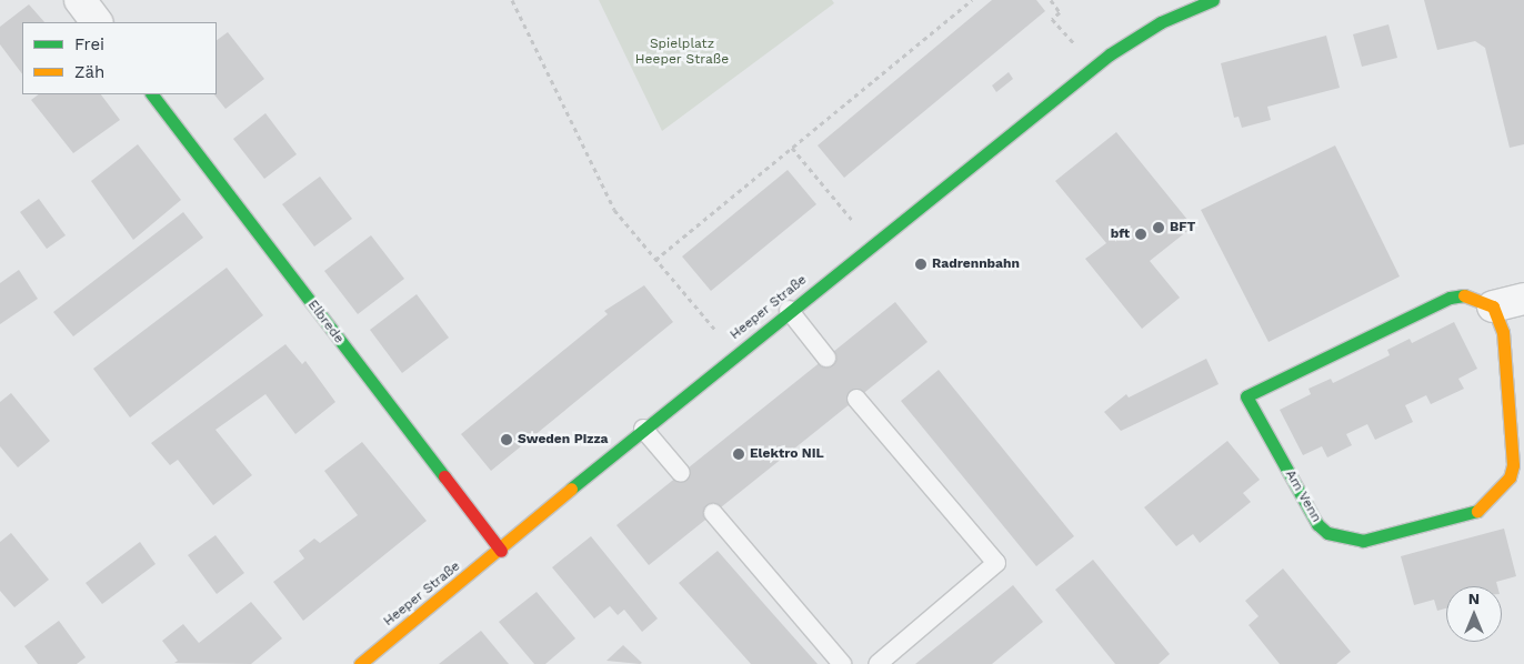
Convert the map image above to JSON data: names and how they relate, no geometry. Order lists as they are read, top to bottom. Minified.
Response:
{"streets":{"street":["Heeper Straße","Elbrede","Am Venn"]},"crossings":[["Heeper Straße","Elbrede"]],"parks":["Spielplatz Heeper Straße"],"places":["BFT","bft","Radrennbahn","Sweden Pizza","Elektro NIL"],"legend":["Frei","Zäh"],"north":"top"}
